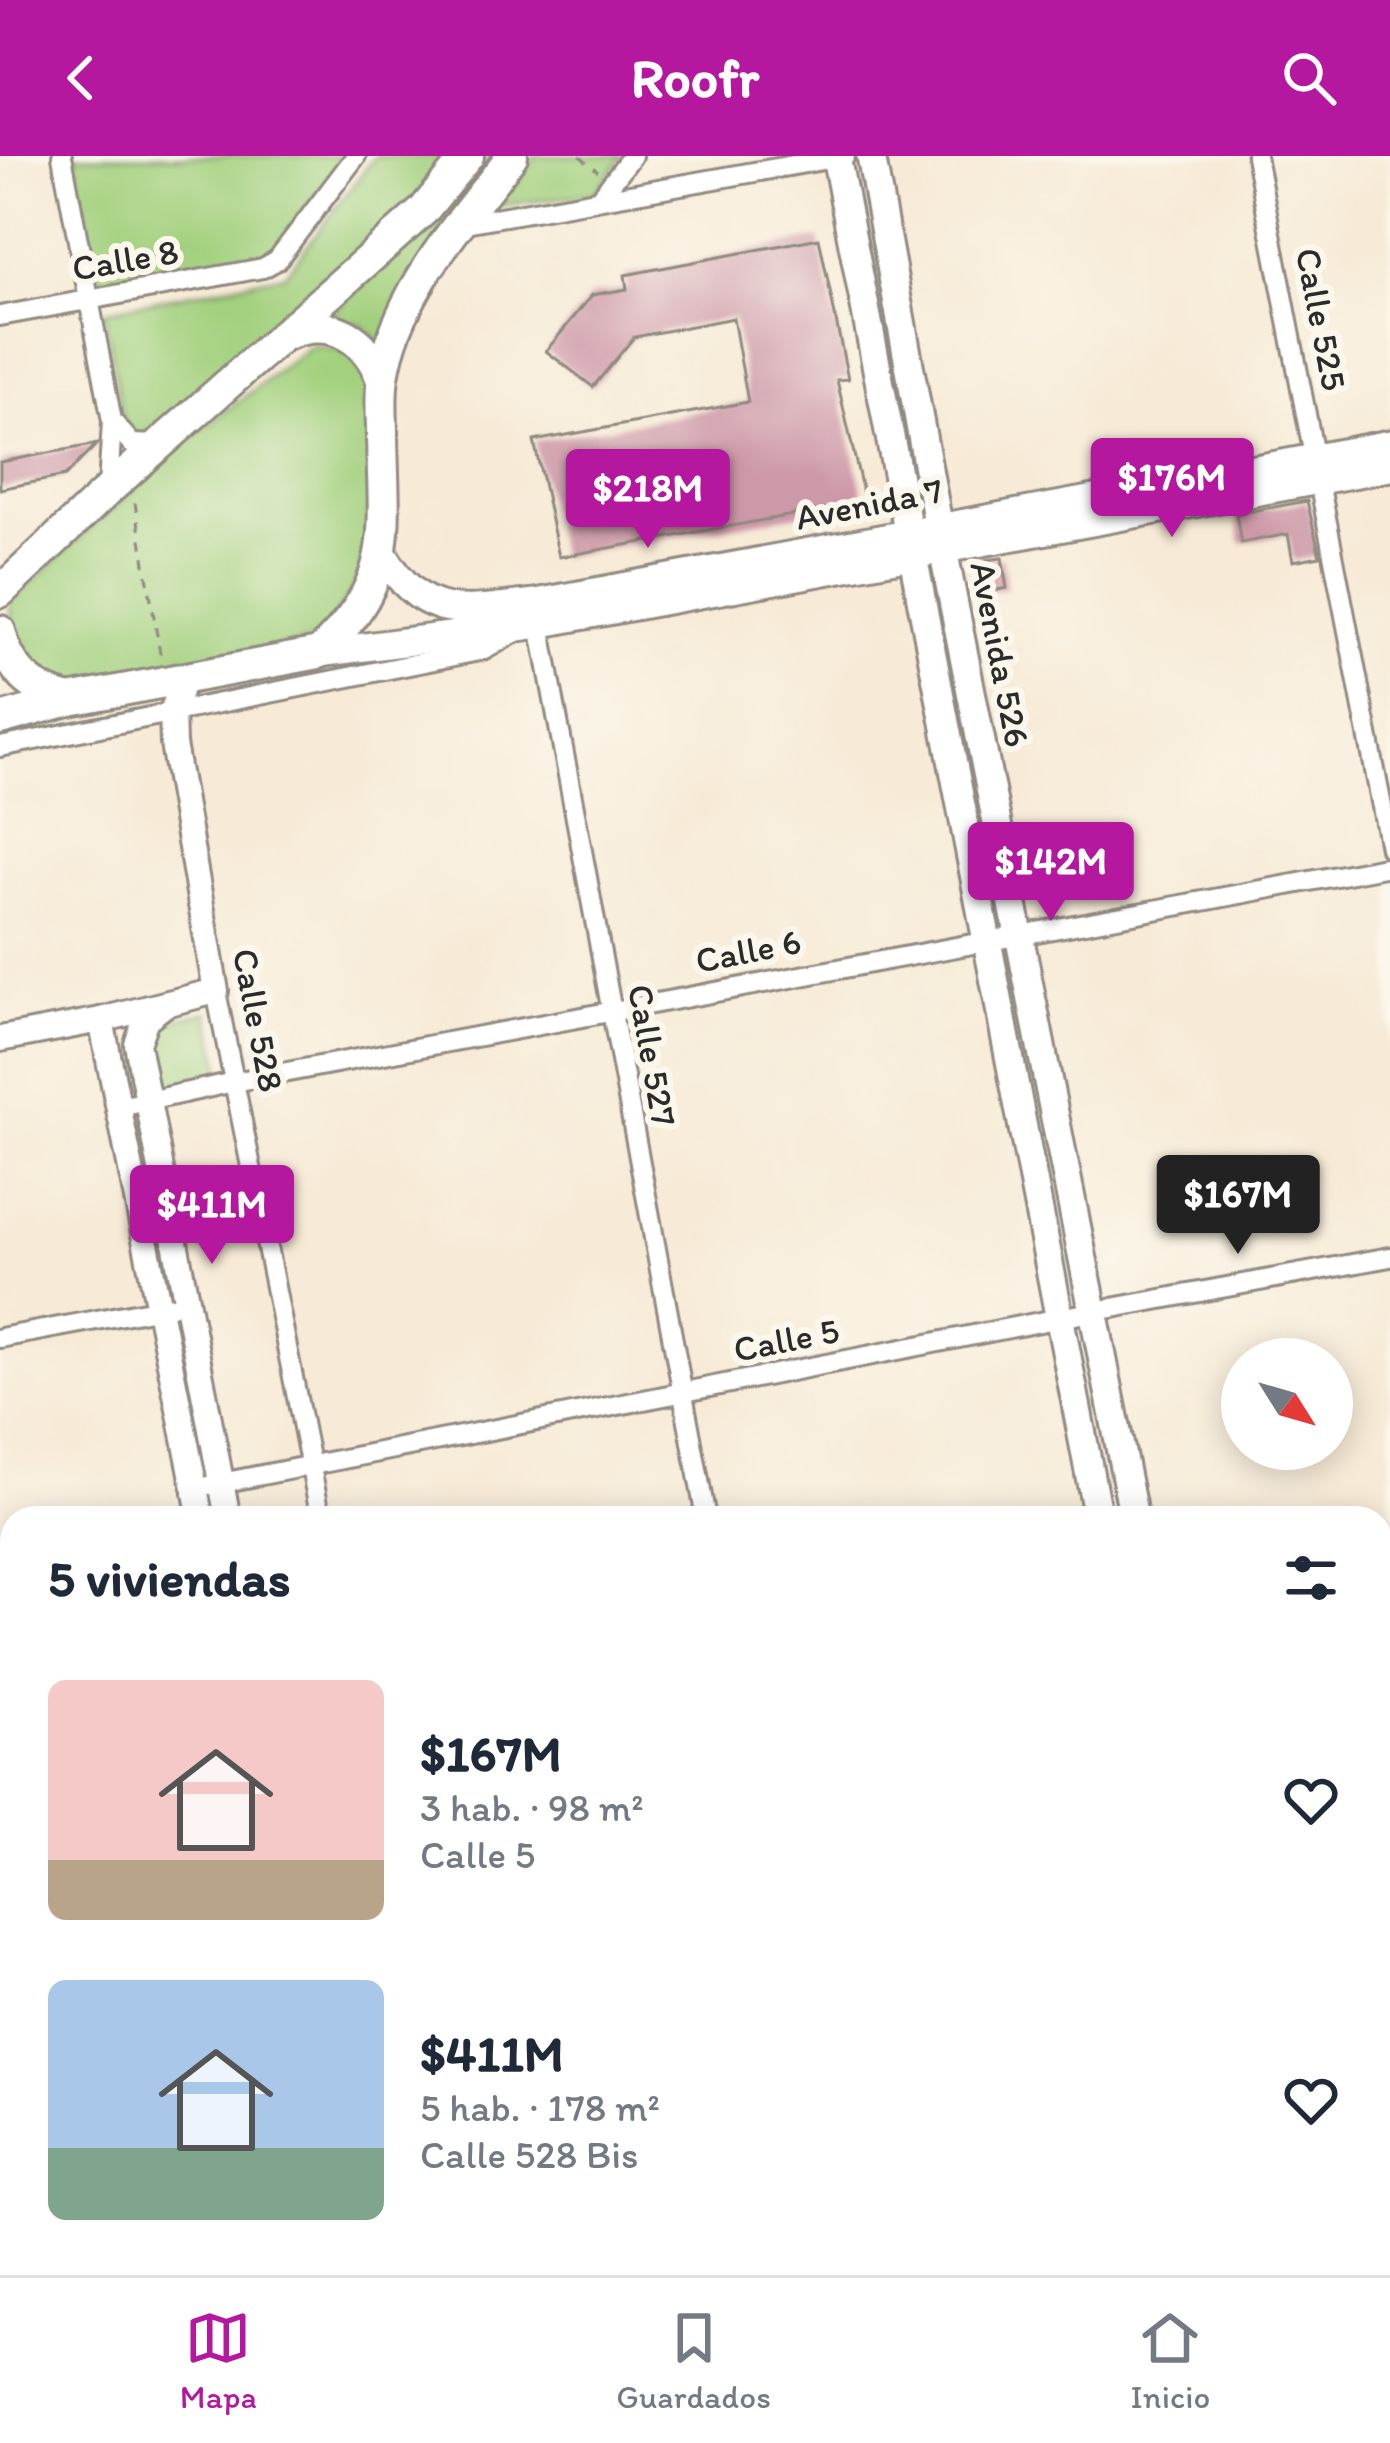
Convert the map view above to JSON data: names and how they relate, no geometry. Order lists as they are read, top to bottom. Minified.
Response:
{"streets":{"main road":["Avenida 7","Avenida 526"],"street":["Calle 8","Calle 525","Calle 6","Calle 528","Calle 527","Calle 5"]},"crossings":[["Calle 525","Avenida 7"],["Avenida 7","Avenida 526"],["Avenida 7","Calle 528"],["Avenida 7","Calle 527"],["Avenida 526","Calle 6"],["Avenida 526","Calle 5"],["Calle 6","Calle 528"],["Calle 6","Calle 527"],["Calle 528","Calle 5"],["Calle 527","Calle 5"]],"north":"bottom right","page":{"header":"Roofr","price":["$176M","$218M","$142M","$167M","$411M"],"heading":"5 viviendas","list":[{"name":"$167M","note":"3 hab. · 98 m² · Calle 5"},{"name":"$411M","note":"5 hab. · 178 m² · Calle 528 Bis"}],"tabs":["Mapa","Guardados","Inicio"]}}
